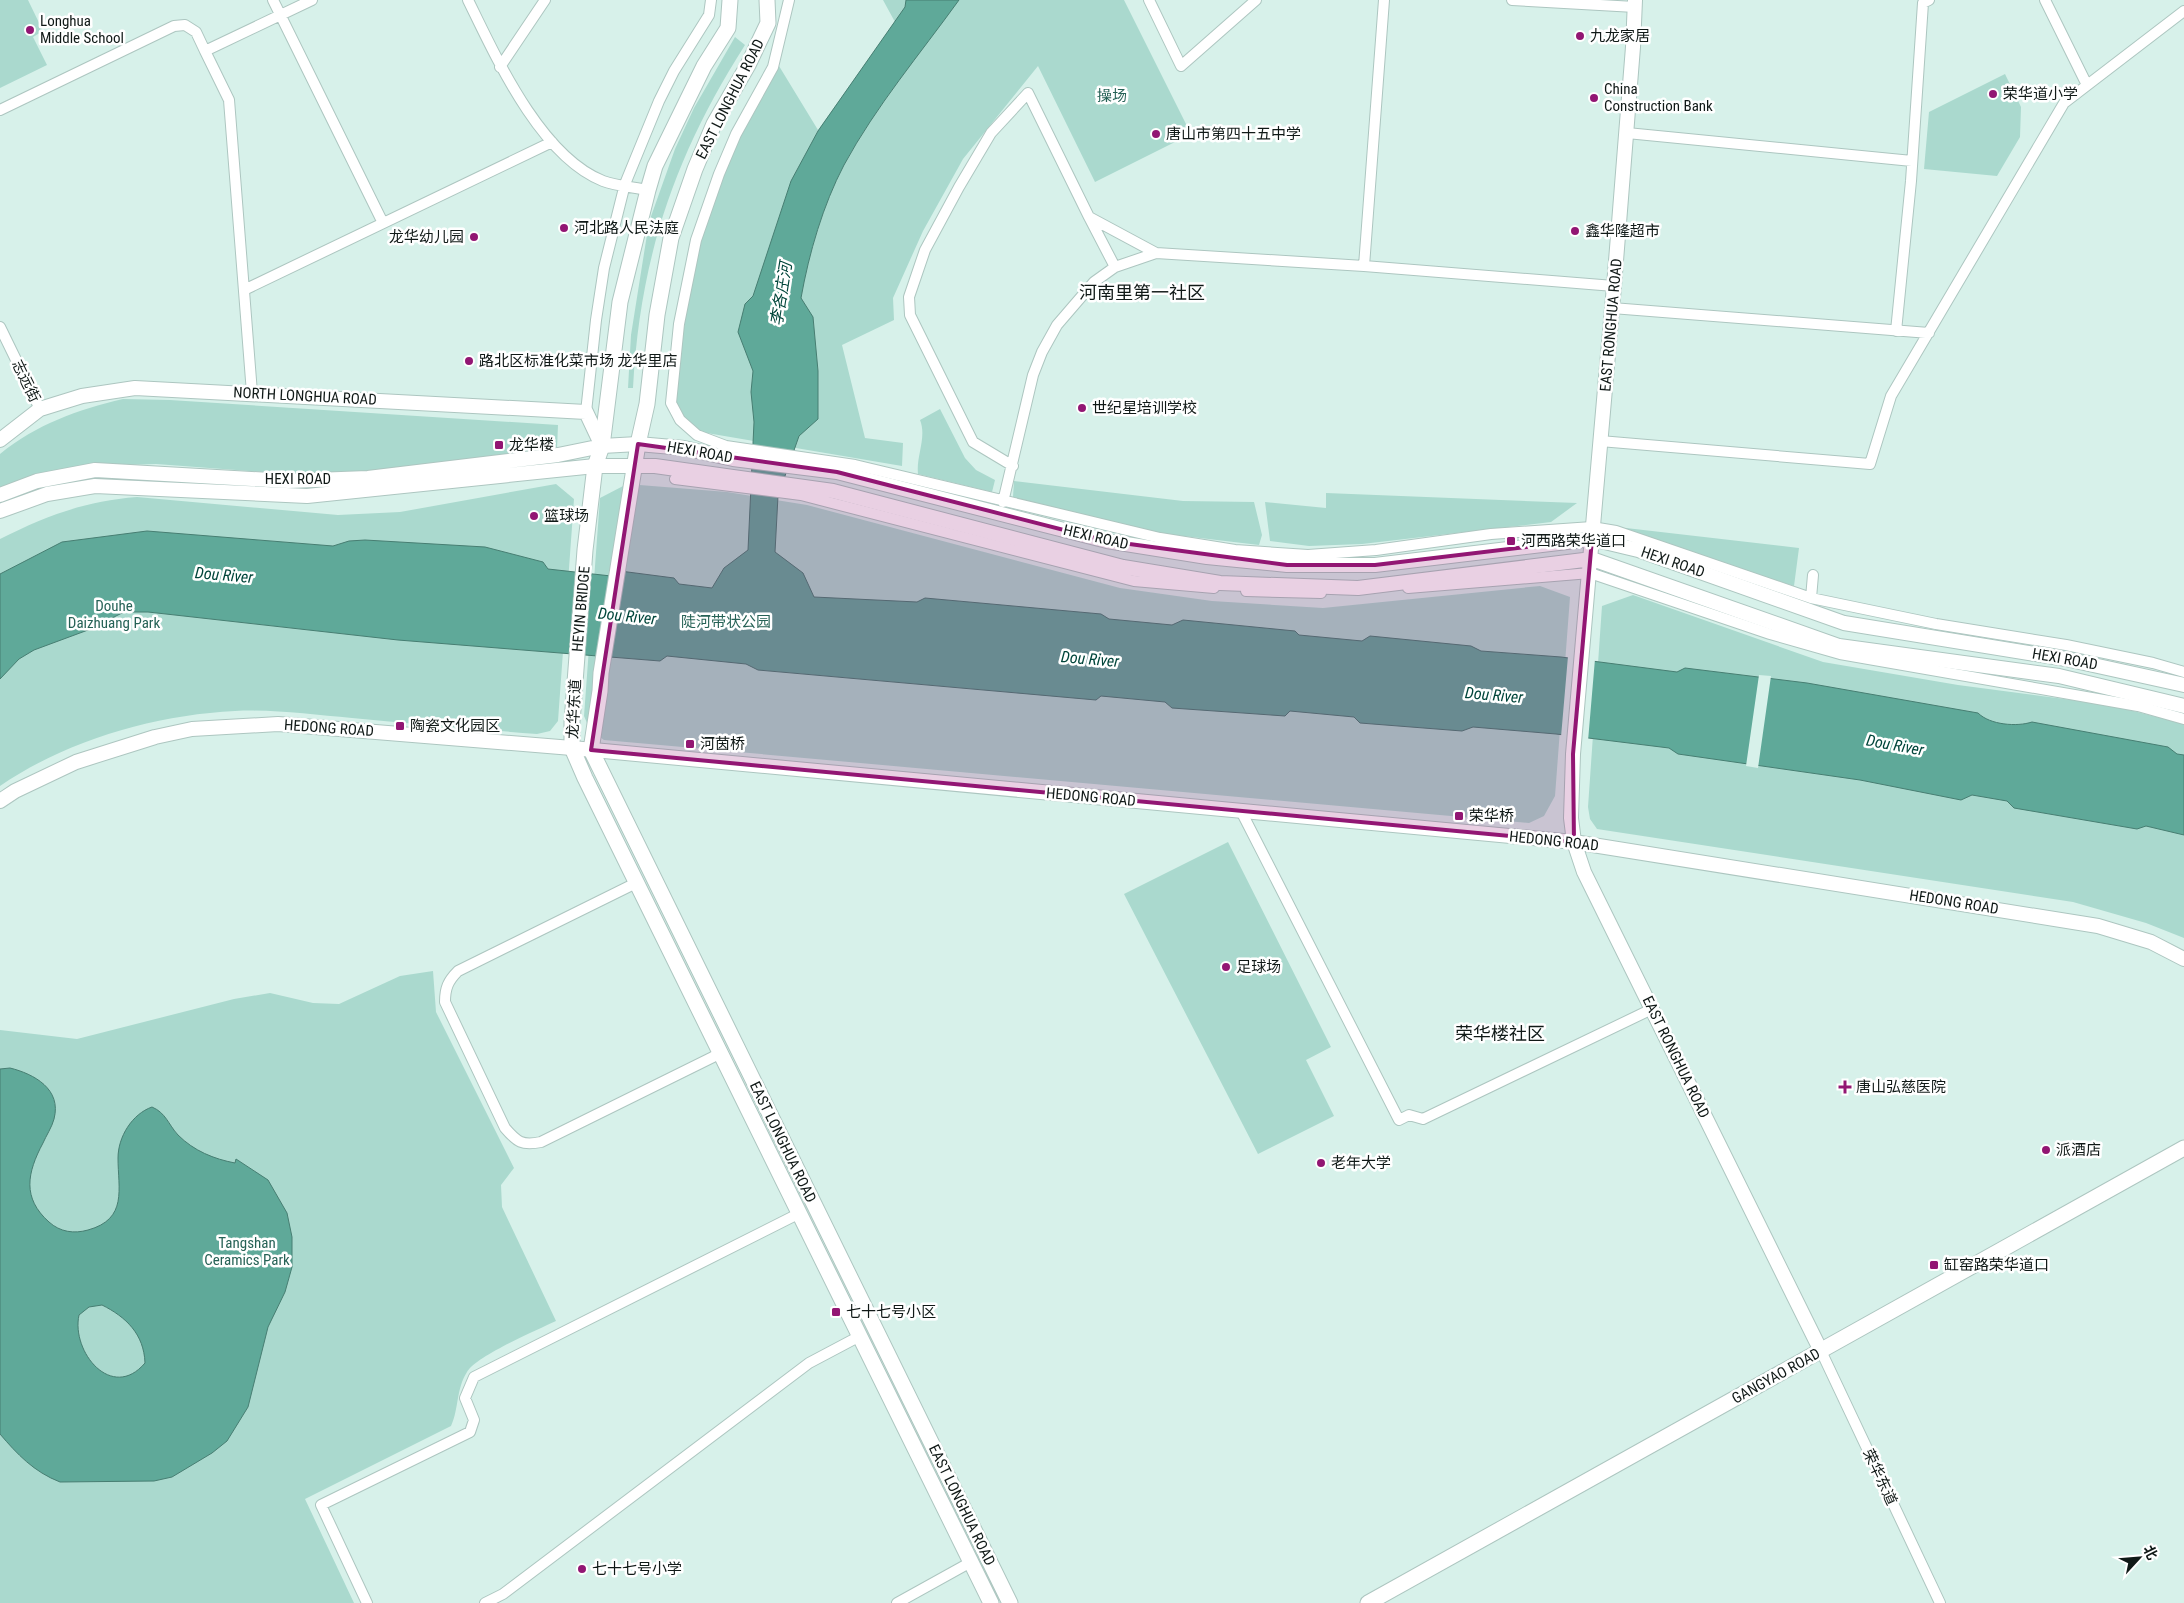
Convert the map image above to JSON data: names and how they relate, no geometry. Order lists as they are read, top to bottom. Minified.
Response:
{"streets":{"main road":["EAST LONGHUA ROAD","EAST RONGHUA ROAD","NORTH LONGHUA ROAD","HEXI ROAD","HEYIN BRIDGE","龙华东道","HEDONG ROAD","GANGYAO ROAD"],"street":["志远街","荣华东道"]},"crossings":[["EAST LONGHUA ROAD","HEXI ROAD"],["EAST LONGHUA ROAD","龙华东道"],["EAST LONGHUA ROAD","HEDONG ROAD"],["EAST RONGHUA ROAD","HEXI ROAD"],["EAST RONGHUA ROAD","HEDONG ROAD"],["EAST RONGHUA ROAD","GANGYAO ROAD"],["EAST RONGHUA ROAD","荣华东道"],["志远街","NORTH LONGHUA ROAD"],["HEXI ROAD","HEYIN BRIDGE"],["HEYIN BRIDGE","龙华东道"],["龙华东道","HEDONG ROAD"],["GANGYAO ROAD","荣华东道"]],"districts":["河南里第一社区","荣华楼社区"],"water":["李各庄河","Dou River"],"parks":["操场","Douhe Daizhuang Park","陡河带状公园","Tangshan Ceramics Park"],"places":{"other":["Longhua Middle School","九龙家居","荣华道小学","China Construction Bank","唐山市第四十五中学","河北路人民法庭","鑫华隆超市","龙华幼儿园","路北区标准化菜市场 龙华里店","世纪星培训学校","篮球场","足球场","派酒店","老年大学","七十七号小学"],"transit":["龙华楼","河西路荣华道口","陶瓷文化园区","河茵桥","荣华桥","缸窑路荣华道口","七十七号小区"],"health":["唐山弘慈医院"]},"north":"top right"}
